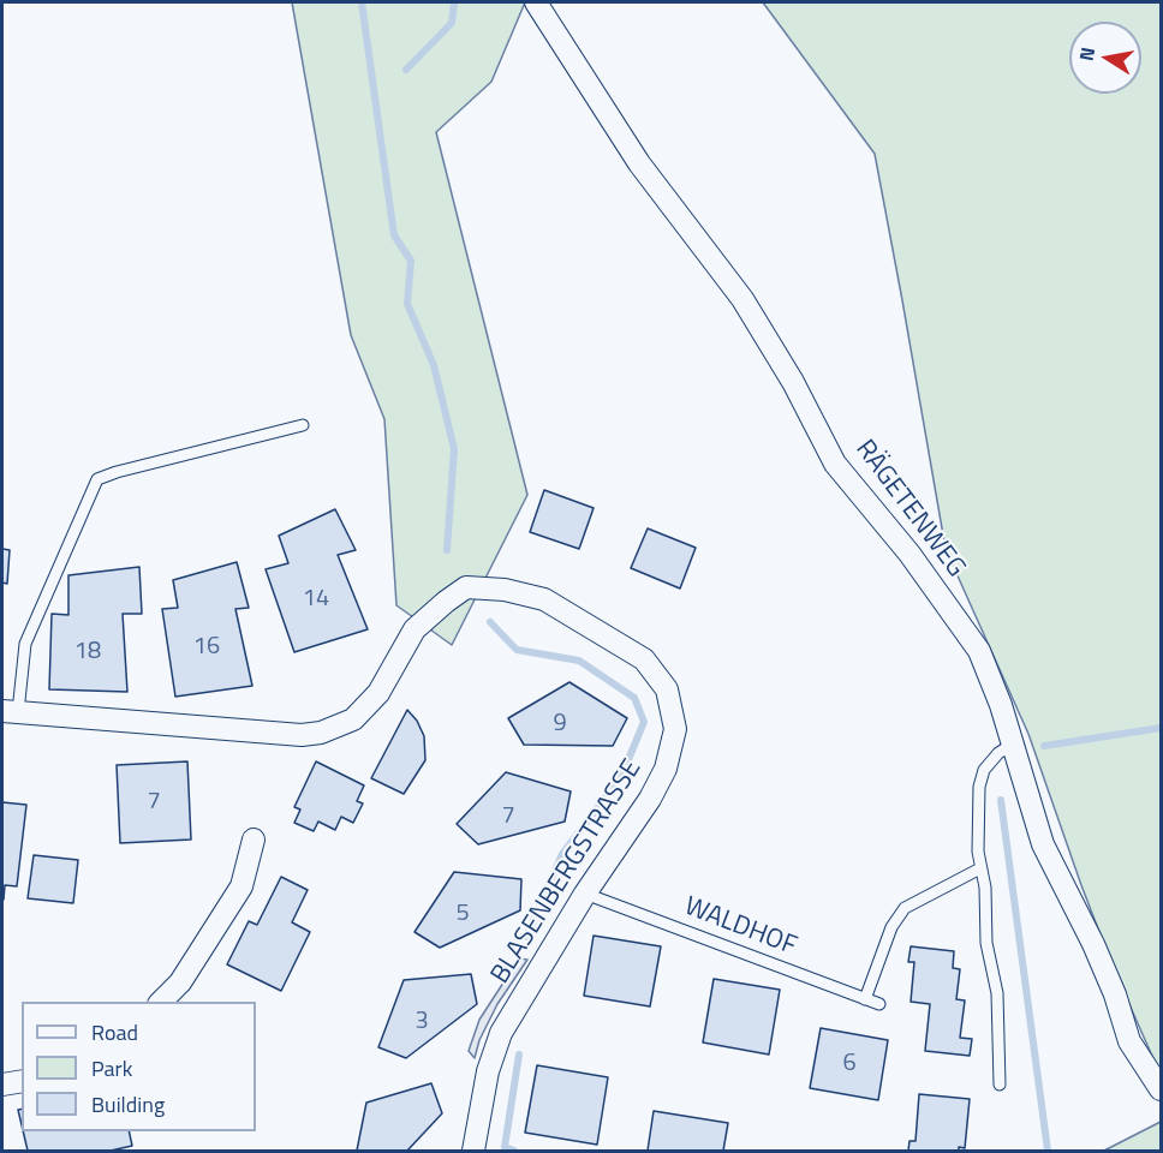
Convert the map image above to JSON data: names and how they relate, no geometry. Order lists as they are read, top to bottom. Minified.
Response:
{"streets":{"street":["RÄGETENWEG","BLASENBERGSTRASSE"],"lane":["WALDHOF"]},"crossings":[["BLASENBERGSTRASSE","WALDHOF"]],"house_numbers":["14","16","18","9","7","7","5","3","6"],"legend":["Road","Park","Building"],"north":"left"}
